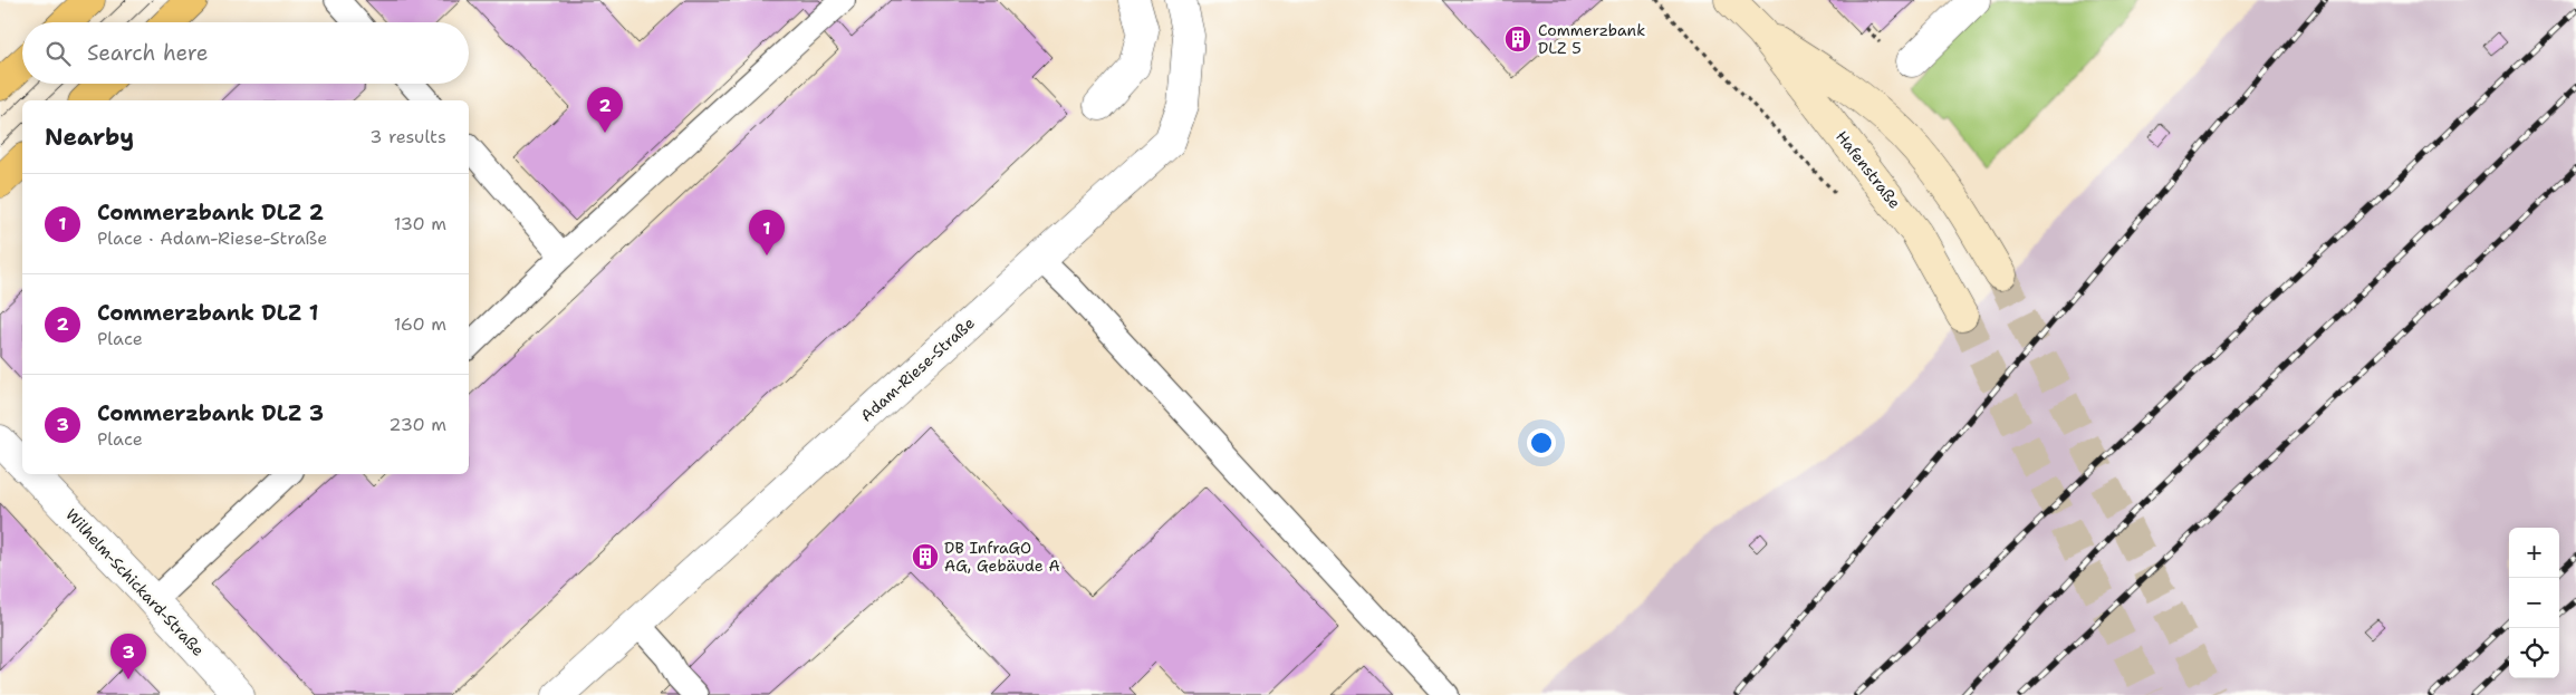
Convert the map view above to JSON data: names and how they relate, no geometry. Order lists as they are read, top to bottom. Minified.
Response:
{"streets":{"street":["Hafenstraße","Adam-Riese-Straße","Wilhelm-Schickard-Straße"]},"places":{"building":["Commerzbank DLZ 5","DB InfraGO AG, Gebäude A"]},"page":{"search":"Search here","pins":["2","1","3"],"heading":["Nearby","3 results"],"list":[{"mark":"1","name":"Commerzbank DLZ 2","note":"Place · Adam-Riese-Straße","value":"130 m"},{"mark":"2","name":"Commerzbank DLZ 1","note":"Place","value":"160 m"},{"mark":"3","name":"Commerzbank DLZ 3","note":"Place","value":"230 m"}],"map_buttons":["+","−"]}}
